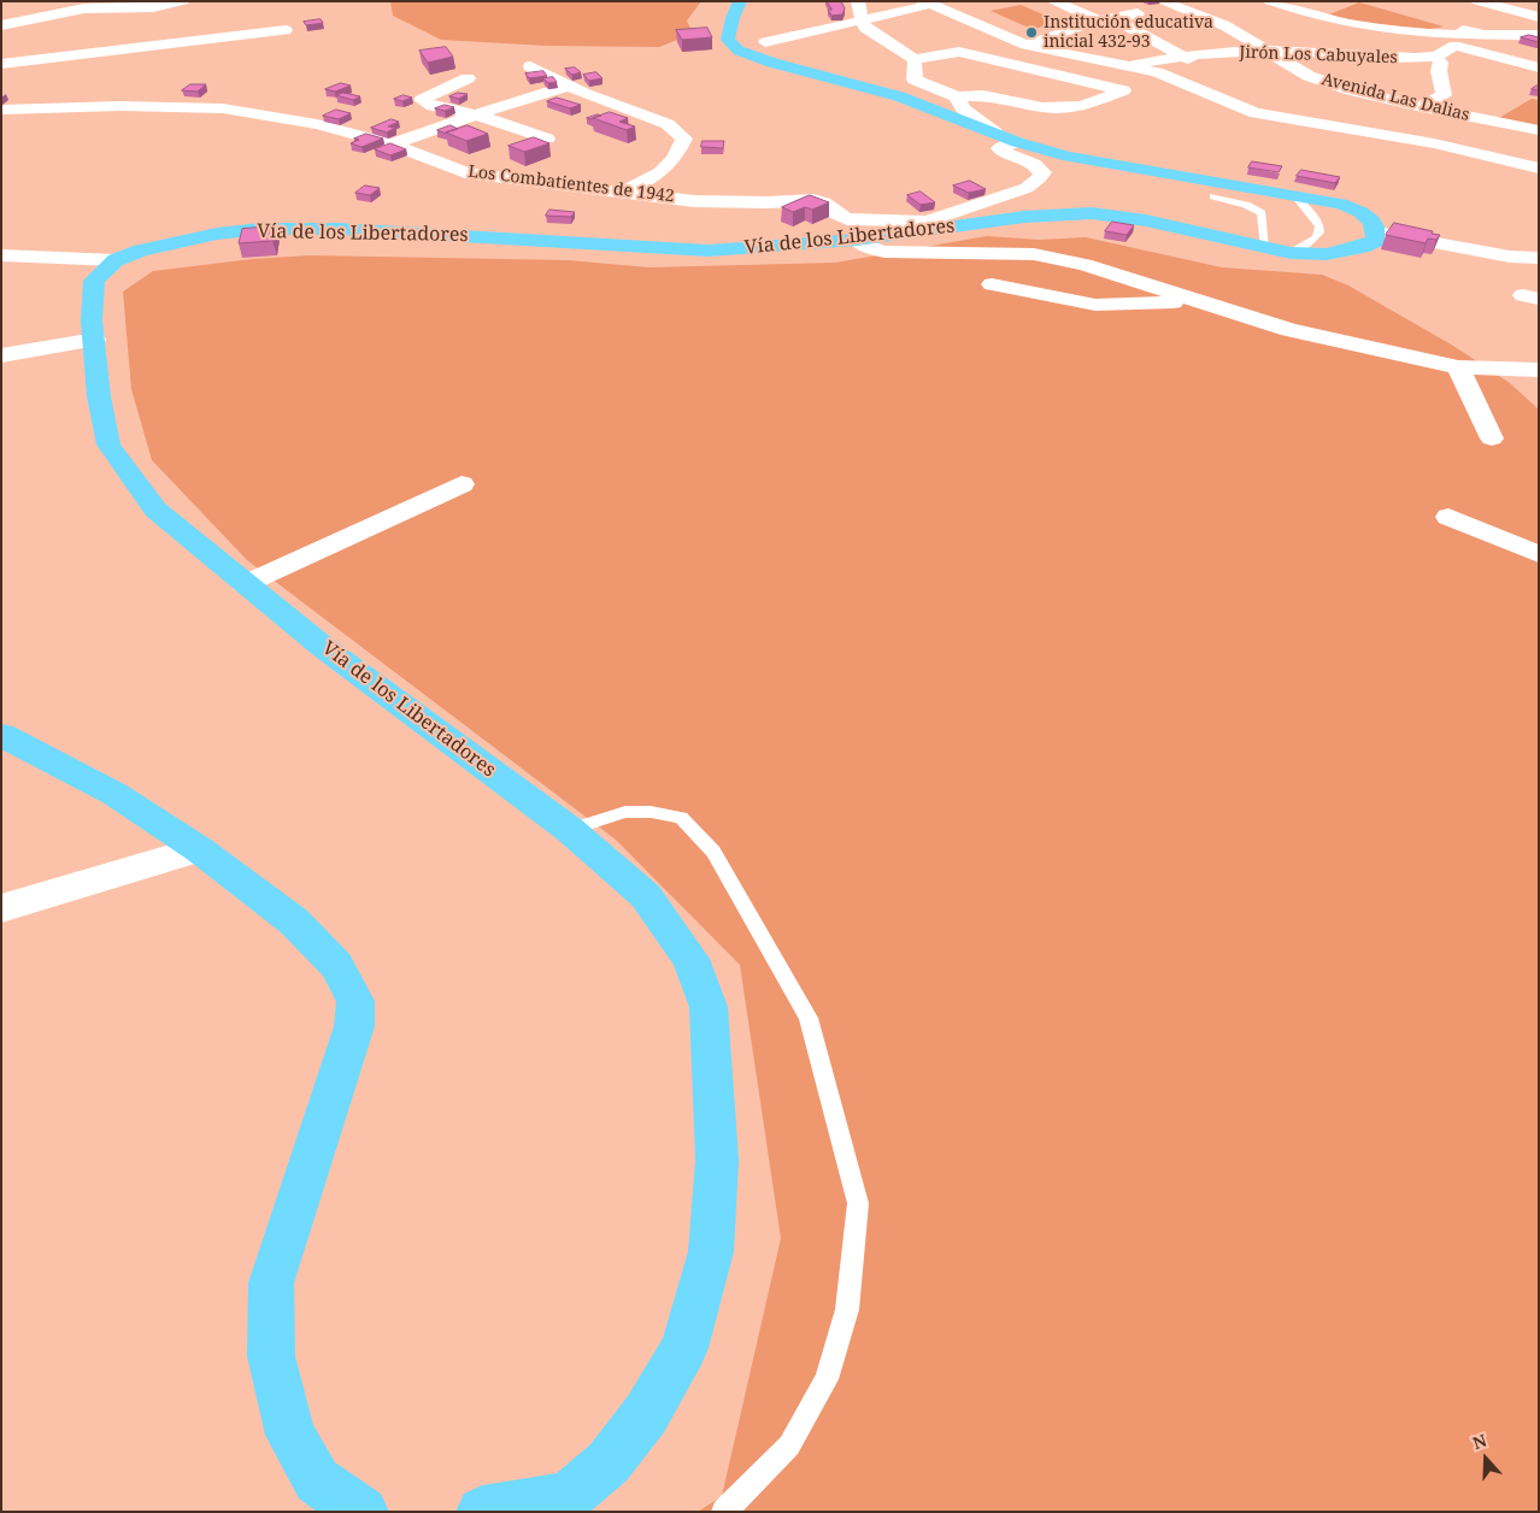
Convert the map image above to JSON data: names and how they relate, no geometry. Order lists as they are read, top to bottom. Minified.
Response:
{"streets":{"highway":["Vía de los Libertadores"],"street":["Jirón Los Cabuyales","Avenida Las Dalias","Los Combatientes de 1942"]},"crossings":[["Jirón Los Cabuyales","Avenida Las Dalias"],["Los Combatientes de 1942","Vía de los Libertadores"]],"places":["Institución educativa inicial 432-93"],"north":"top"}
